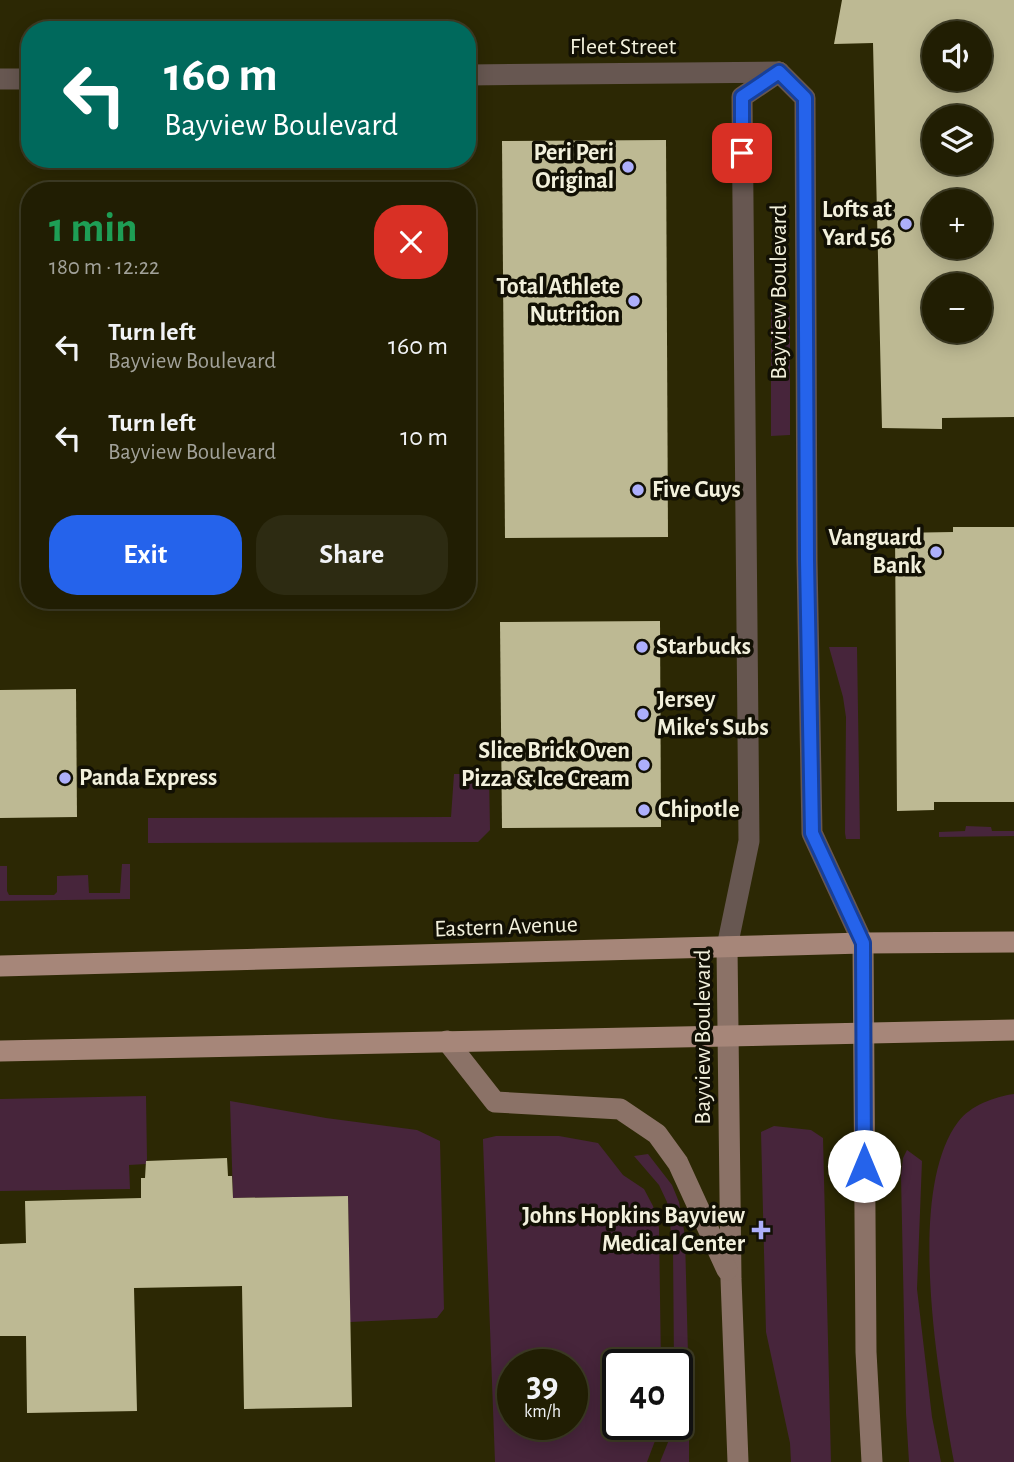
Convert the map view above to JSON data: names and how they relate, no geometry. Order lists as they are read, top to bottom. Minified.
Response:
{"streets":{"main road":["Eastern Avenue"],"street":["Fleet Street","Bayview Boulevard"]},"crossings":[["Fleet Street","Bayview Boulevard"],["Bayview Boulevard","Eastern Avenue"]],"places":{"other":["Peri Peri Original","Lofts at Yard 56","Total Athlete Nutrition","Five Guys","Vanguard Bank","Starbucks","Jersey Mike's Subs","Slice Brick Oven Pizza & Ice Cream","Panda Express","Chipotle"],"health":["Johns Hopkins Bayview Medical Center"]},"page":{"map_buttons":["+","−"],"turn":["160 m","Bayview Boulevard"],"heading":["1 min","180 m · 12:22"],"list":[{"name":"Turn left","note":"Bayview Boulevard","value":"160 m"},{"name":"Turn left","note":"Bayview Boulevard","value":"10 m"}],"buttons":["Exit","Share"],"speed":"39 km/h","limit":"40"}}
